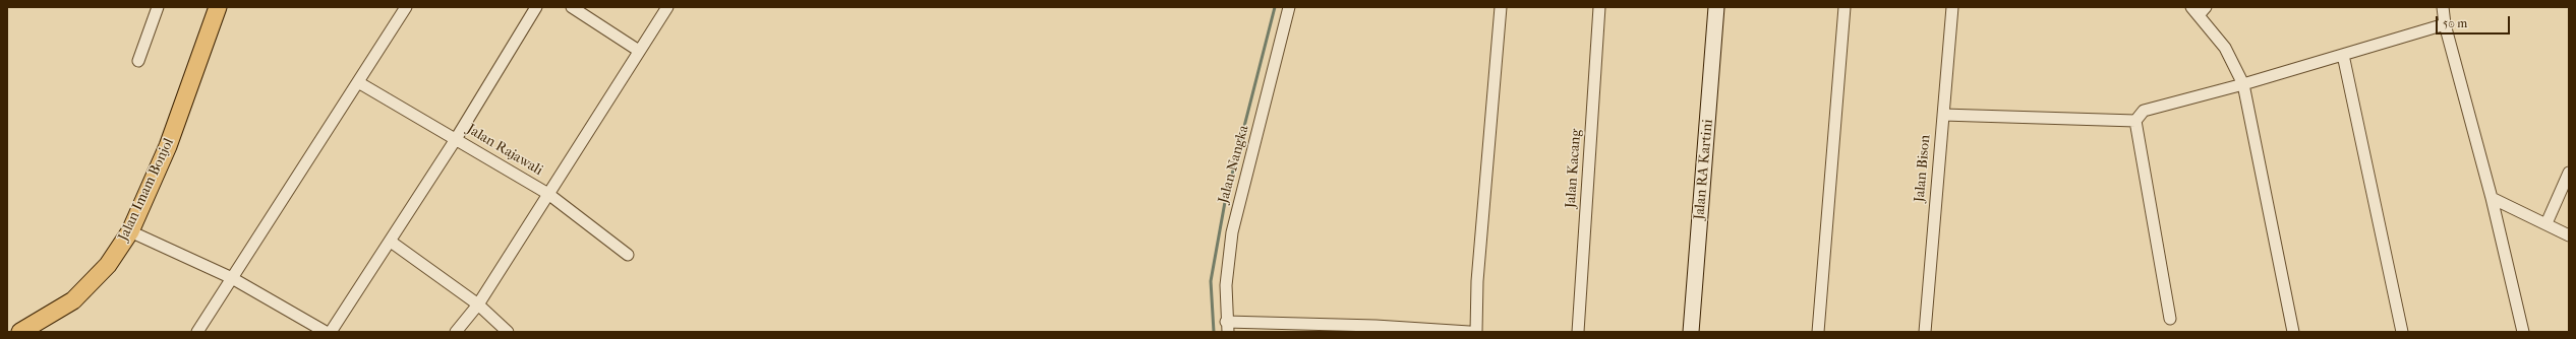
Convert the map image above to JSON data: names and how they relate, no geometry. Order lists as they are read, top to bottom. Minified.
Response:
{"streets":{"main road":["Jalan RA Kartini","Jalan Imam Bonjol"],"street":["Jalan Rajawali","Jalan Nangka","Jalan Kacang","Jalan Bison"]},"scale_bar":"50 m"}
